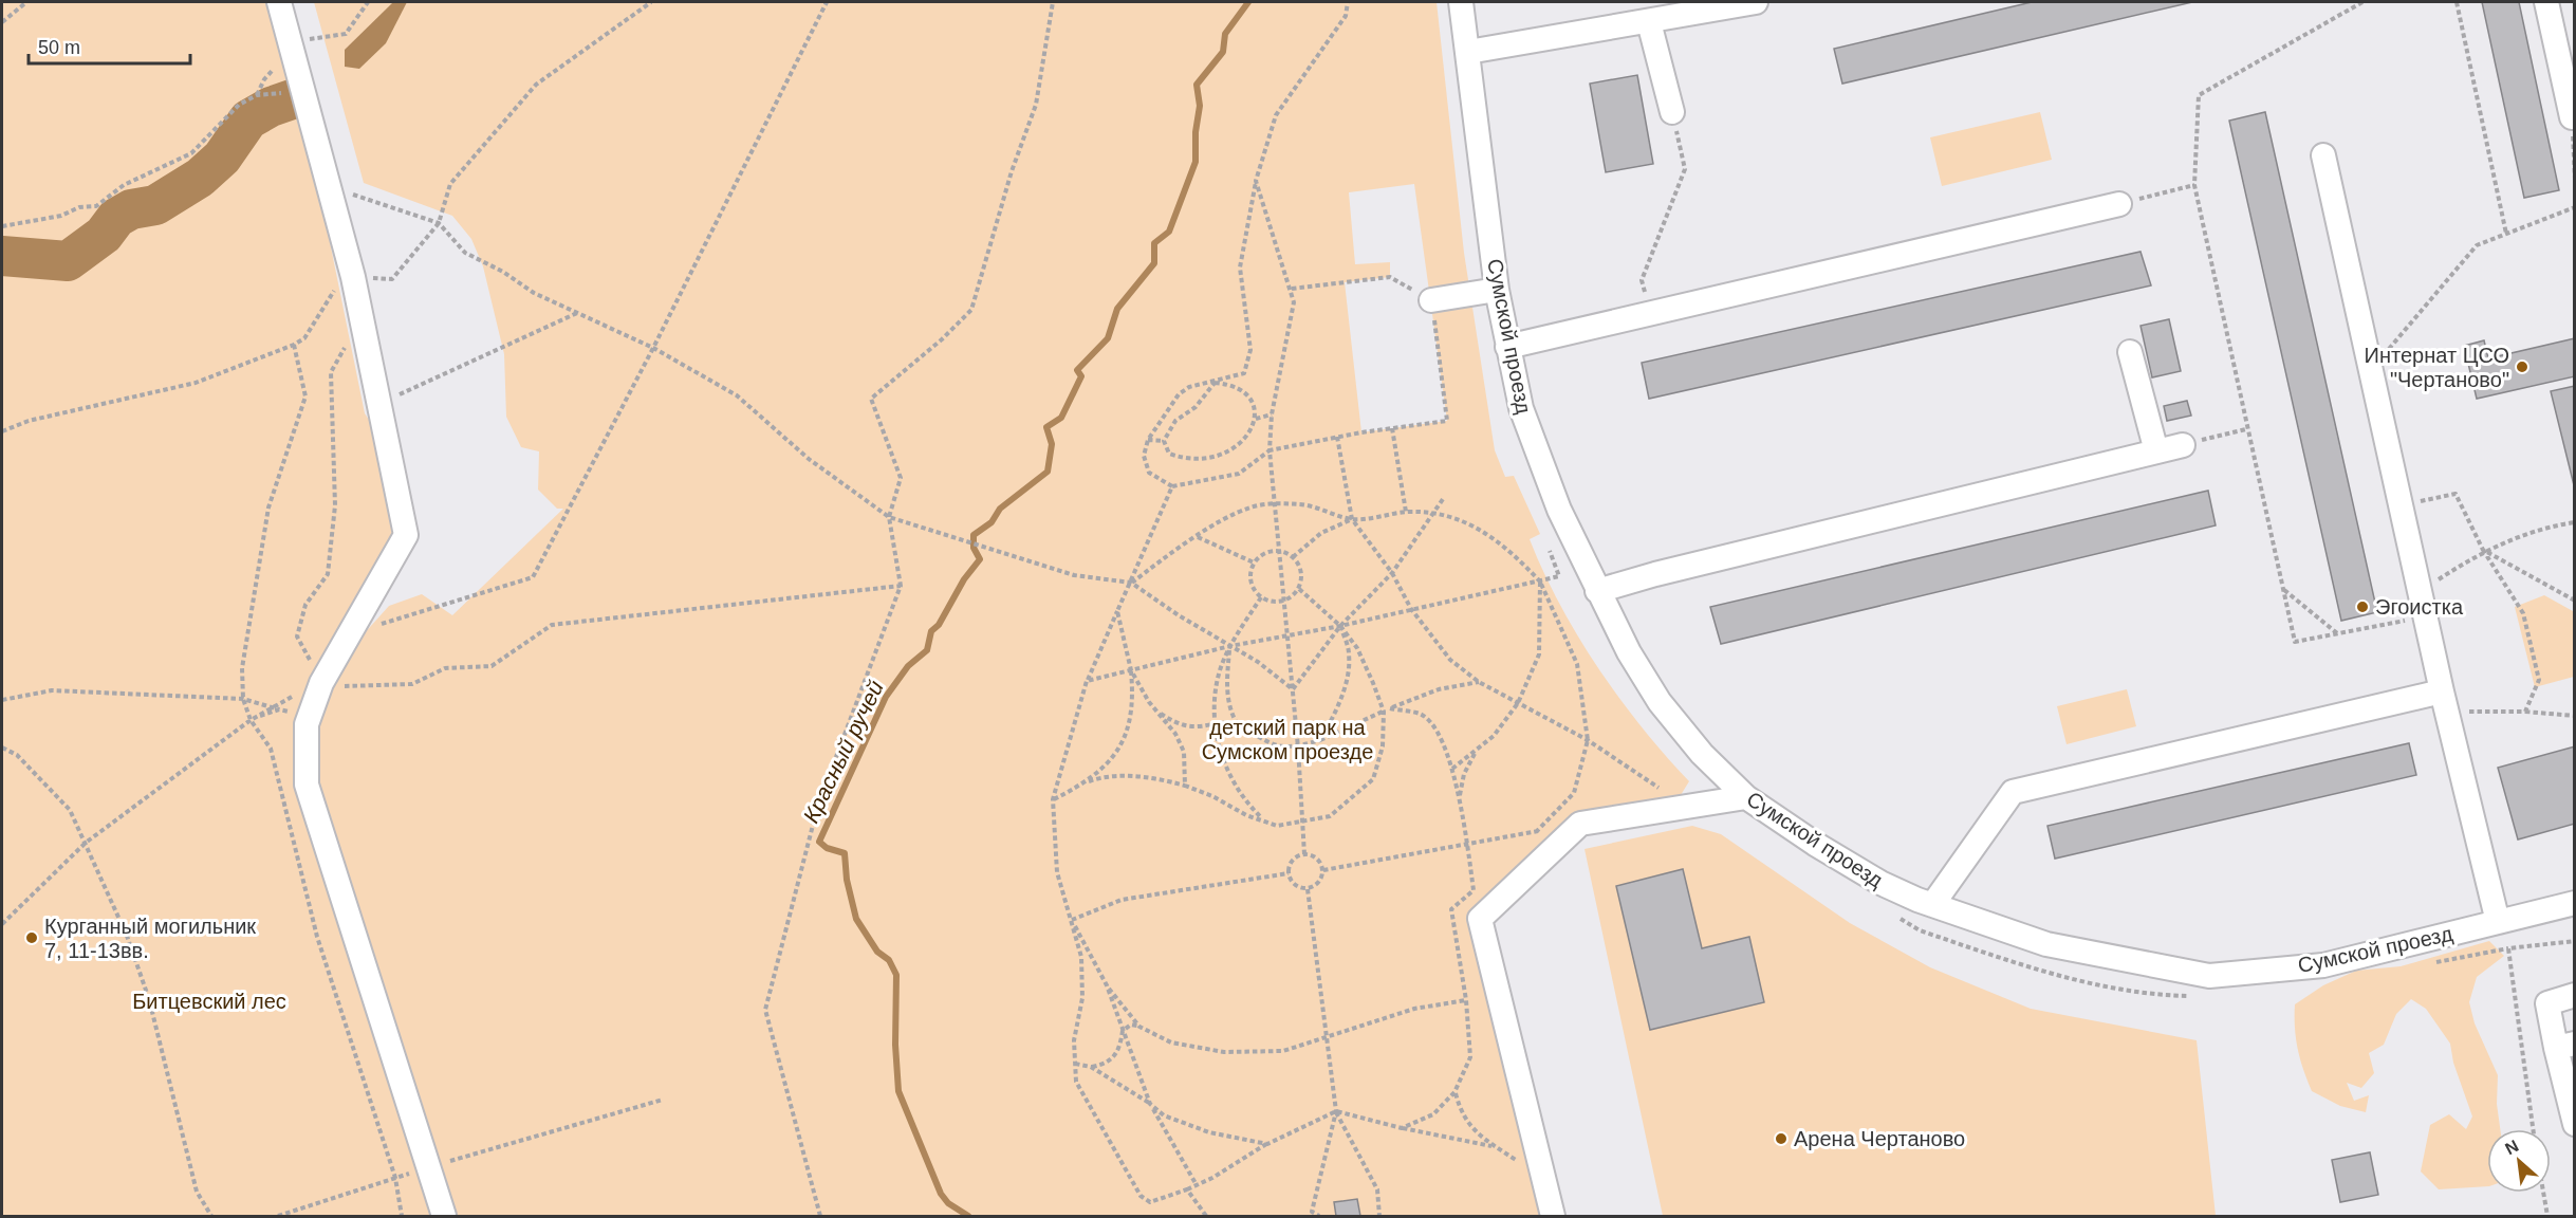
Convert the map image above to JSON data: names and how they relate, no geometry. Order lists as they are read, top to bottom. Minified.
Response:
{"streets":{"street":["Сумской проезд"]},"water":["Красный ручей"],"parks":["детский парк на Сумском проезде","Битцевский лес"],"places":["Интернат ЦСО \"Чертаново\"","Эгоистка","Курганный могильник 7, 11-13вв.","Арена Чертаново"],"scale_bar":"50 m","north":"top left"}
